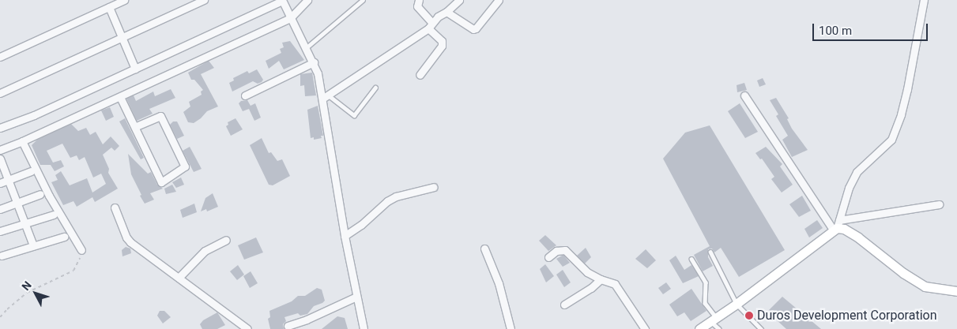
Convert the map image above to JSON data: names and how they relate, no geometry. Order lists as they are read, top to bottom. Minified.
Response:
{"places":["Duros Development Corporation"],"scale_bar":"100 m","north":"top left"}
